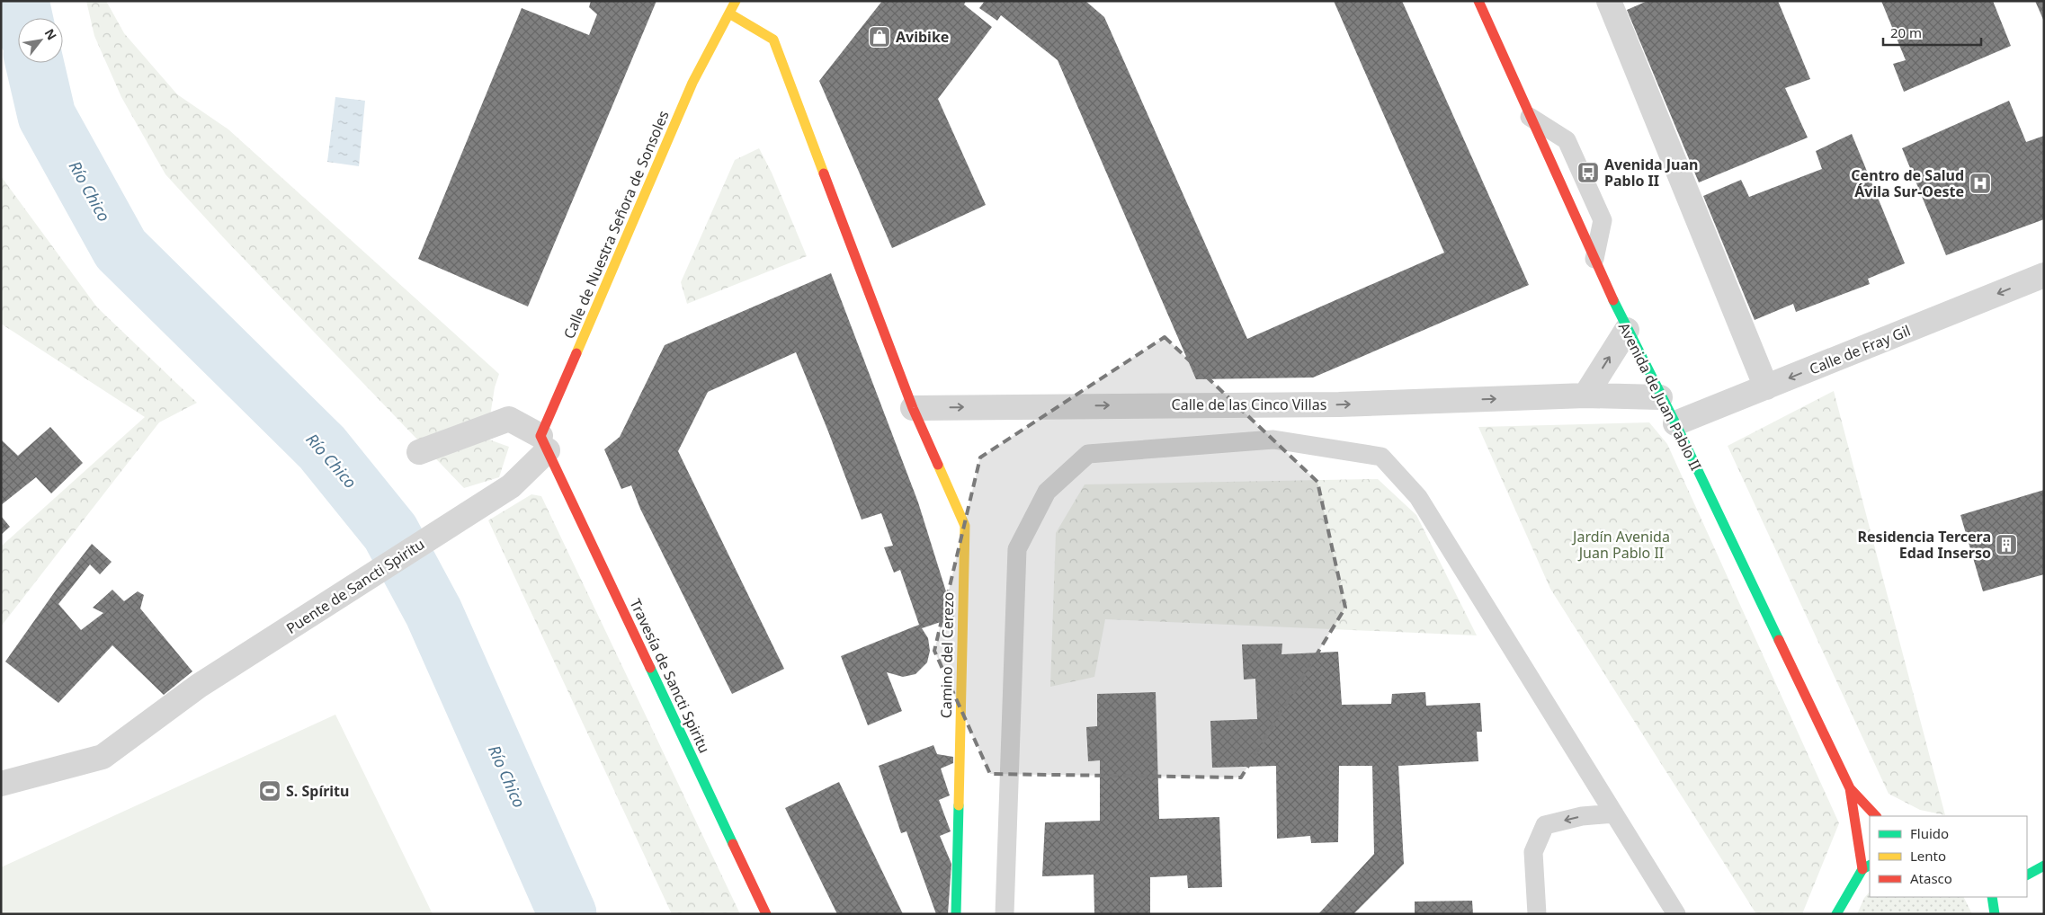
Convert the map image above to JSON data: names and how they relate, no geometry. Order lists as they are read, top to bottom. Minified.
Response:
{"streets":{"street":["Calle de Nuestra Señora de Sonsoles","Calle de Fray Gil","Avenida de Juan Pablo II","Calle de las Cinco Villas","Puente de Sancti Spiritu","Camino del Cerezo","Travesía de Sancti Spiritu"]},"crossings":[["Calle de Nuestra Señora de Sonsoles","Puente de Sancti Spiritu"],["Calle de Nuestra Señora de Sonsoles","Travesía de Sancti Spiritu"],["Calle de Fray Gil","Avenida de Juan Pablo II"],["Avenida de Juan Pablo II","Calle de las Cinco Villas"],["Calle de las Cinco Villas","Camino del Cerezo"],["Puente de Sancti Spiritu","Travesía de Sancti Spiritu"]],"one_way":["Calle de Fray Gil","Calle de las Cinco Villas"],"water":["Río Chico"],"parks":["Jardín Avenida Juan Pablo II"],"places":{"shop":["Avibike"],"bus stop":["Avenida Juan Pablo II"],"hospital":["Centro de Salud Ávila Sur-Oeste"],"building":["Residencia Tercera Edad Inserso"],"sports":["S. Spíritu"]},"legend":["Fluido","Lento","Atasco"],"scale_bar":"20 m","north":"top right"}
